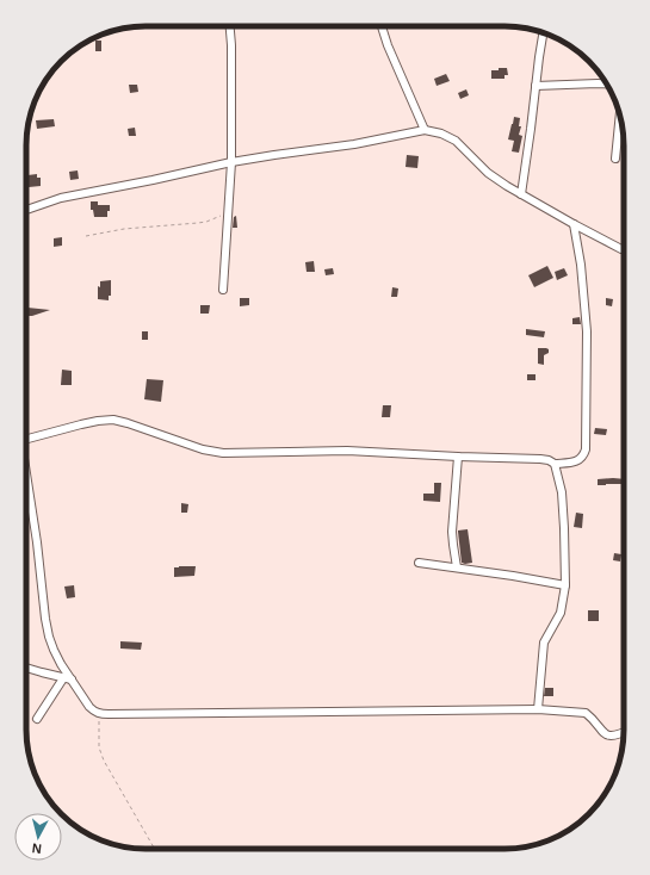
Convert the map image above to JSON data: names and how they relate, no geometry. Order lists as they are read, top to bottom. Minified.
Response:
{"north":"bottom"}
